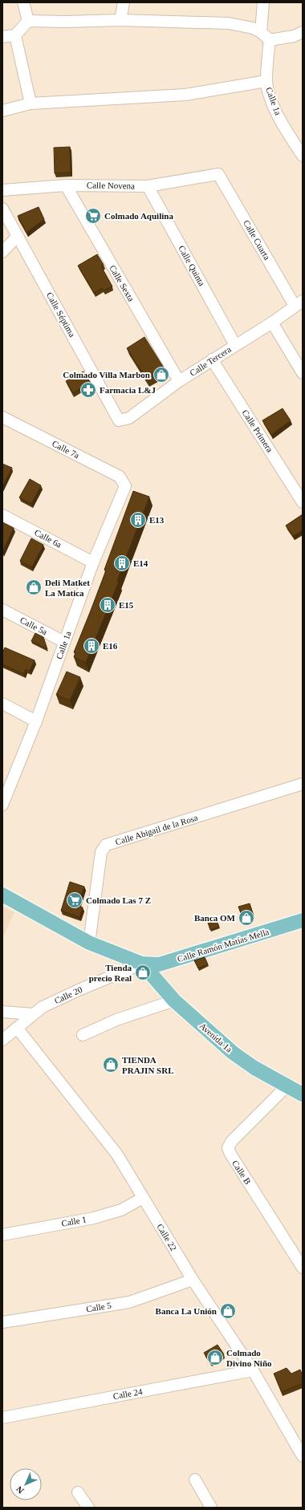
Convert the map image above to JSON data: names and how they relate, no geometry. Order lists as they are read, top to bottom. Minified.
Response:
{"streets":{"main road":["Calle Ramón Matías Mella","Avenida 1a"],"street":["Calle 1a","Calle Novena","Calle Cuarta","Calle Quinta","Calle Sexta","Calle Séptima","Calle Tercera","Calle Primera","Calle 7a","Calle 6a","Calle 5a","Calle Abigail de la Rosa","Calle 20","Calle B","Calle 1","Calle 22","Calle 5","Calle 24"]},"crossings":[["Calle 1a","Calle 7a"],["Calle 1a","Calle 6a"],["Calle 1a","Calle 5a"],["Calle Novena","Calle Cuarta"],["Calle Novena","Calle Quinta"],["Calle Novena","Calle Sexta"],["Calle Cuarta","Calle Tercera"],["Calle Quinta","Calle Tercera"],["Calle Sexta","Calle Tercera"],["Calle Séptima","Calle Tercera"],["Calle Tercera","Calle Primera"],["Calle Ramón Matías Mella","Calle 20"],["Calle Ramón Matías Mella","Avenida 1a"],["Calle 20","Avenida 1a"],["Calle 20","Calle 22"],["Avenida 1a","Calle B"],["Calle 1","Calle 22"],["Calle 22","Calle 5"],["Calle 22","Calle 24"]],"places":{"supermarket":["Colmado Aquilina","Colmado Las 7 Z"],"shop":["Colmado Villa Marbon","Deli Matket La Matica","Banca OM","Tienda precio Real","TIENDA PRAJIN SRL","Banca La Unión","Colmado Divino Niño"],"pharmacy":["Farmacia L&J"],"building":["E13","E14","E15","E16"]},"north":"bottom left"}
